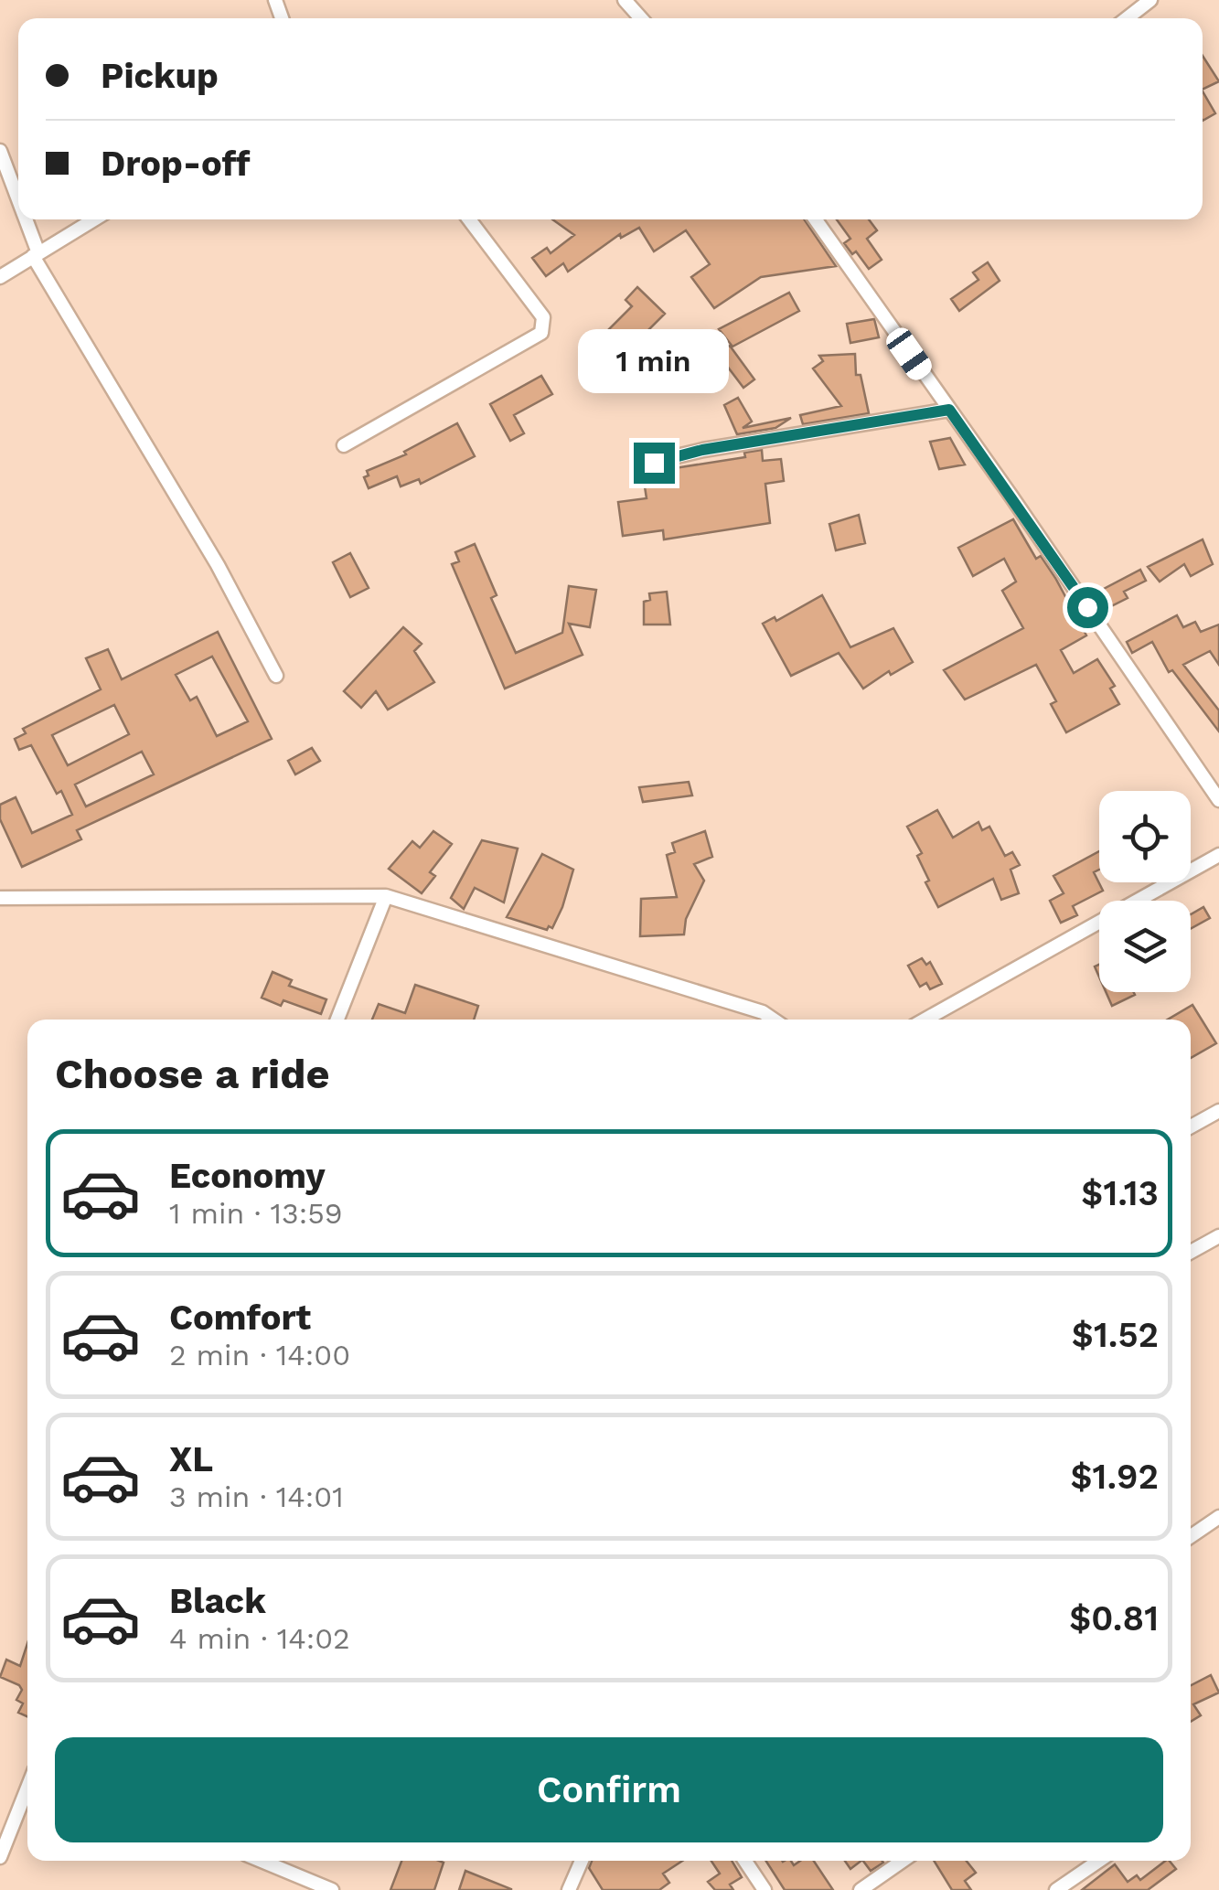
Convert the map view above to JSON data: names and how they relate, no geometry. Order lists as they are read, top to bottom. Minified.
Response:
{"page":{"banner":["Pickup","Drop-off"],"bubble":"1 min","heading":"Choose a ride","list":[{"name":"Economy","note":"1 min · 13:59","value":"$1.13"},{"name":"Comfort","note":"2 min · 14:00","value":"$1.52"},{"name":"XL","note":"3 min · 14:01","value":"$1.92"},{"name":"Black","note":"4 min · 14:02","value":"$0.81"}],"buttons":"Confirm"}}
